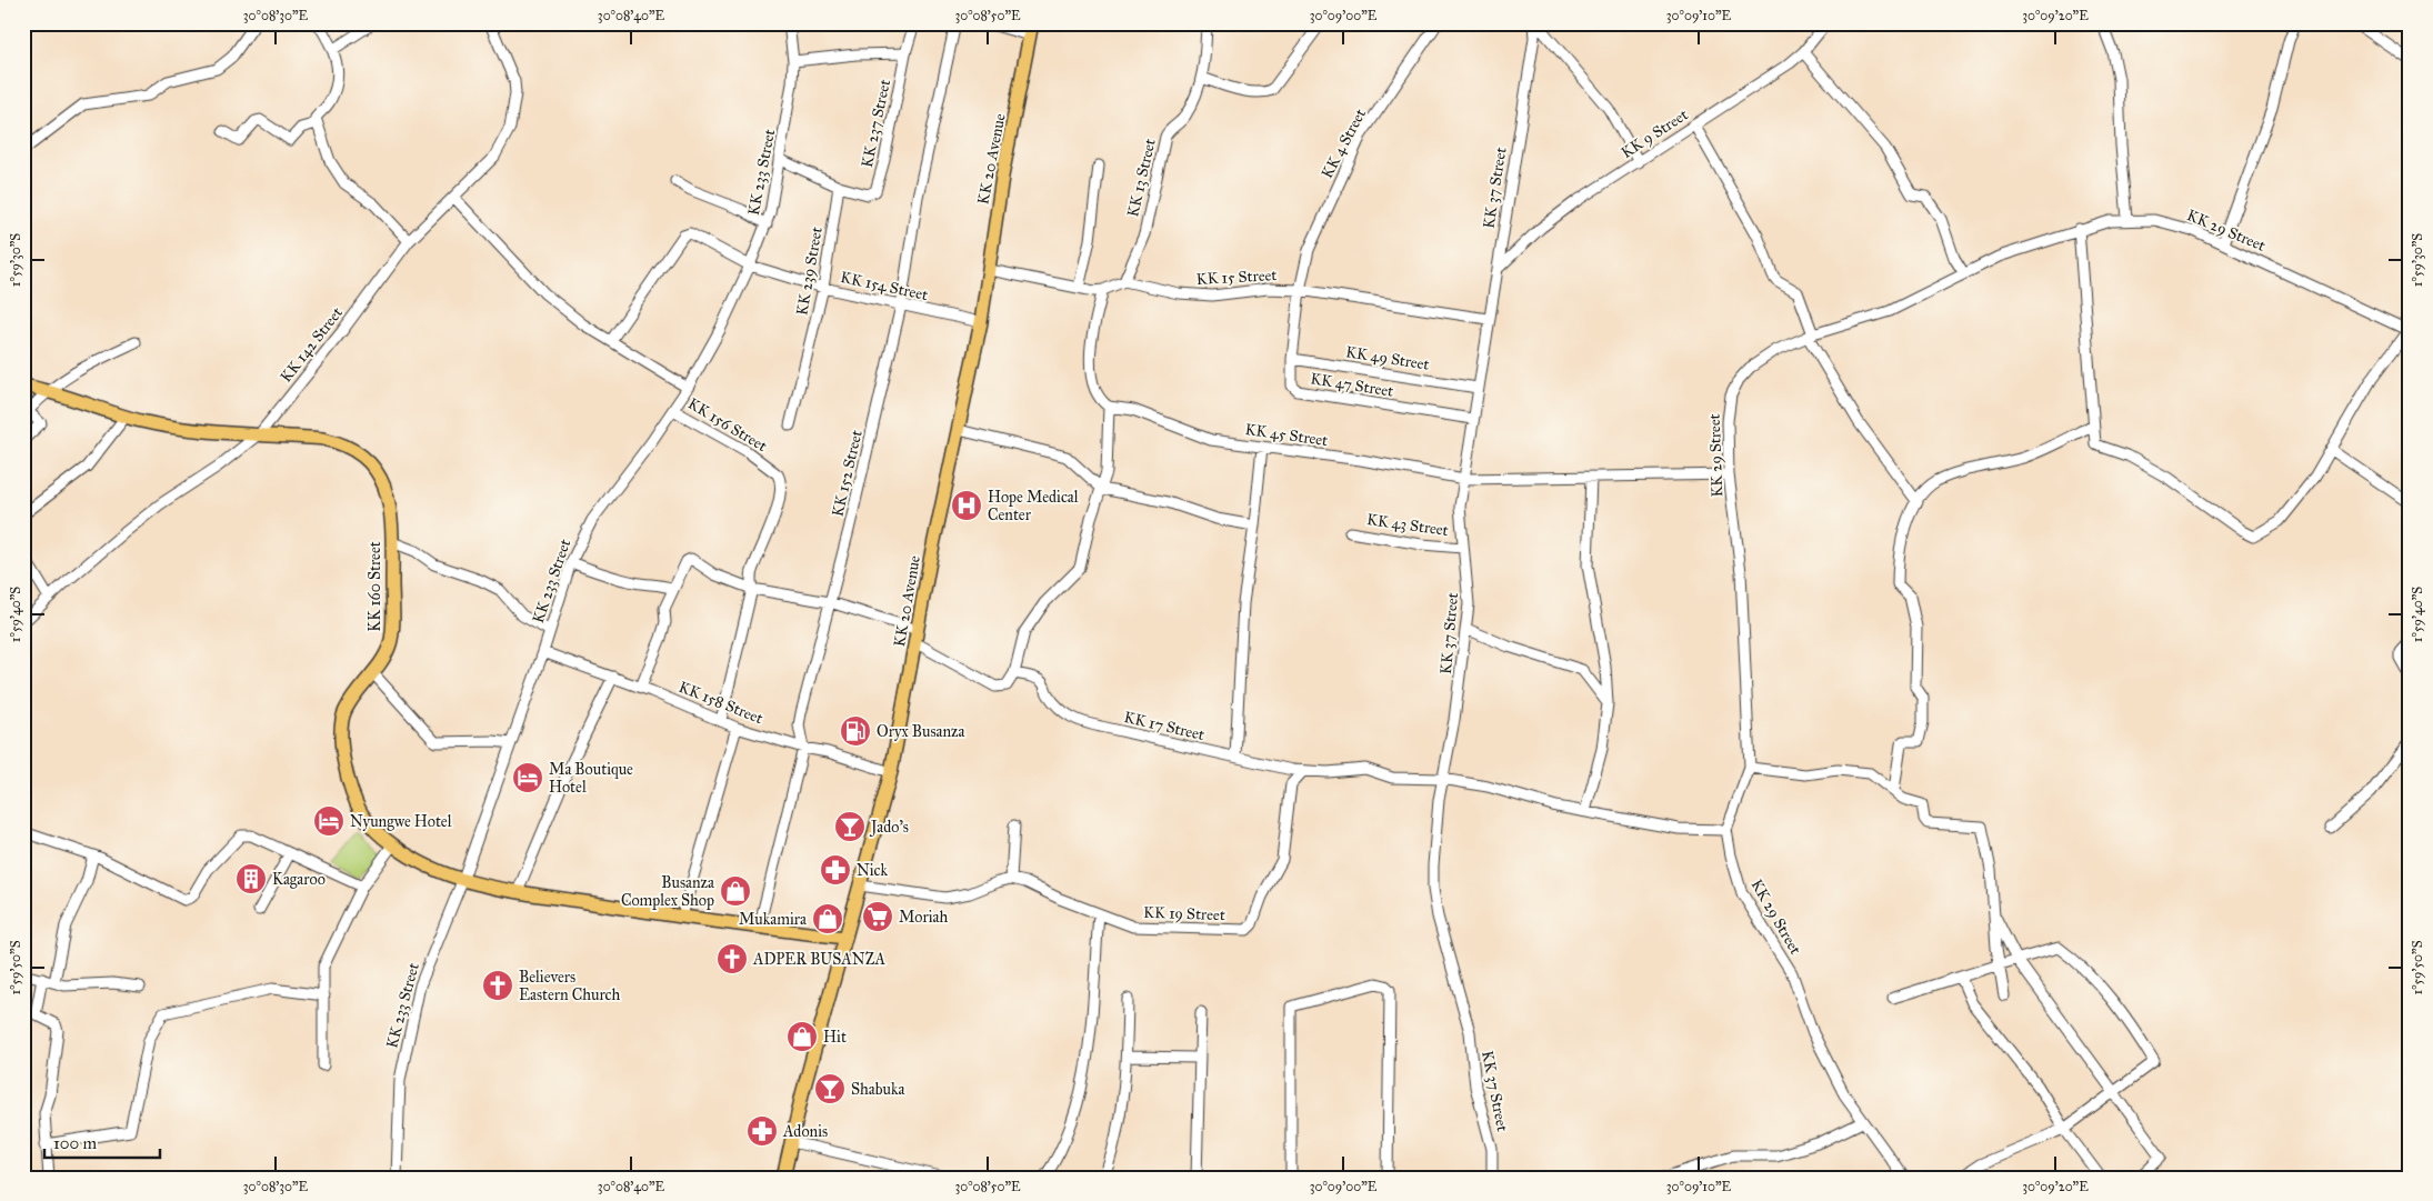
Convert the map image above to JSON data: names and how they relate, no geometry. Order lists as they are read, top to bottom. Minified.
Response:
{"streets":{"main road":["KK 20 Avenue","KK 160 Street"],"street":["KK 237 Street","KK 9 Street","KK 4 Street","KK 233 Street","KK 13 Street","KK 37 Street","KK 29 Street","KK 239 Street","KK 15 Street","KK 154 Street","KK 142 Street","KK 49 Street","KK 47 Street","KK 156 Street","KK 45 Street","KK 152 Street","KK 43 Street","KK 158 Street","KK 17 Street","KK 19 Street"]},"crossings":[["KK 237 Street","KK 239 Street"],["KK 9 Street","KK 37 Street"],["KK 4 Street","KK 15 Street"],["KK 4 Street","KK 47 Street"],["KK 20 Avenue","KK 154 Street"],["KK 20 Avenue","KK 160 Street"],["KK 20 Avenue","KK 158 Street"],["KK 233 Street","KK 154 Street"],["KK 233 Street","KK 156 Street"],["KK 233 Street","KK 160 Street"],["KK 233 Street","KK 158 Street"],["KK 13 Street","KK 15 Street"],["KK 37 Street","KK 15 Street"],["KK 37 Street","KK 49 Street"],["KK 37 Street","KK 47 Street"],["KK 37 Street","KK 45 Street"],["KK 37 Street","KK 43 Street"],["KK 37 Street","KK 17 Street"],["KK 29 Street","KK 45 Street"],["KK 29 Street","KK 17 Street"],["KK 239 Street","KK 154 Street"],["KK 15 Street","KK 47 Street"],["KK 154 Street","KK 152 Street"],["KK 142 Street","KK 160 Street"],["KK 49 Street","KK 47 Street"],["KK 156 Street","KK 158 Street"],["KK 152 Street","KK 160 Street"],["KK 152 Street","KK 158 Street"],["KK 17 Street","KK 19 Street"]],"places":{"hospital":["Hope Medical Center"],"fuel station":["Oryx Busanza"],"hotel":["Ma Boutique Hotel","Nyungwe Hotel"],"bar":["Jado's","Shabuka"],"pharmacy":["Nick","Adonis"],"building":["Kagaroo"],"shop":["Busanza Complex Shop","Mukamira","Hit"],"supermarket":["Moriah"],"church":["ADPER BUSANZA","Believers Eastern Church"]},"scale_bar":"100 m","coordinates":["30°08'30\"E","30°08'40\"E","30°08'50\"E","30°09'00\"E","30°09'10\"E","30°09'20\"E","1°59'30\"S","1°59'40\"S","1°59'50\"S"]}
